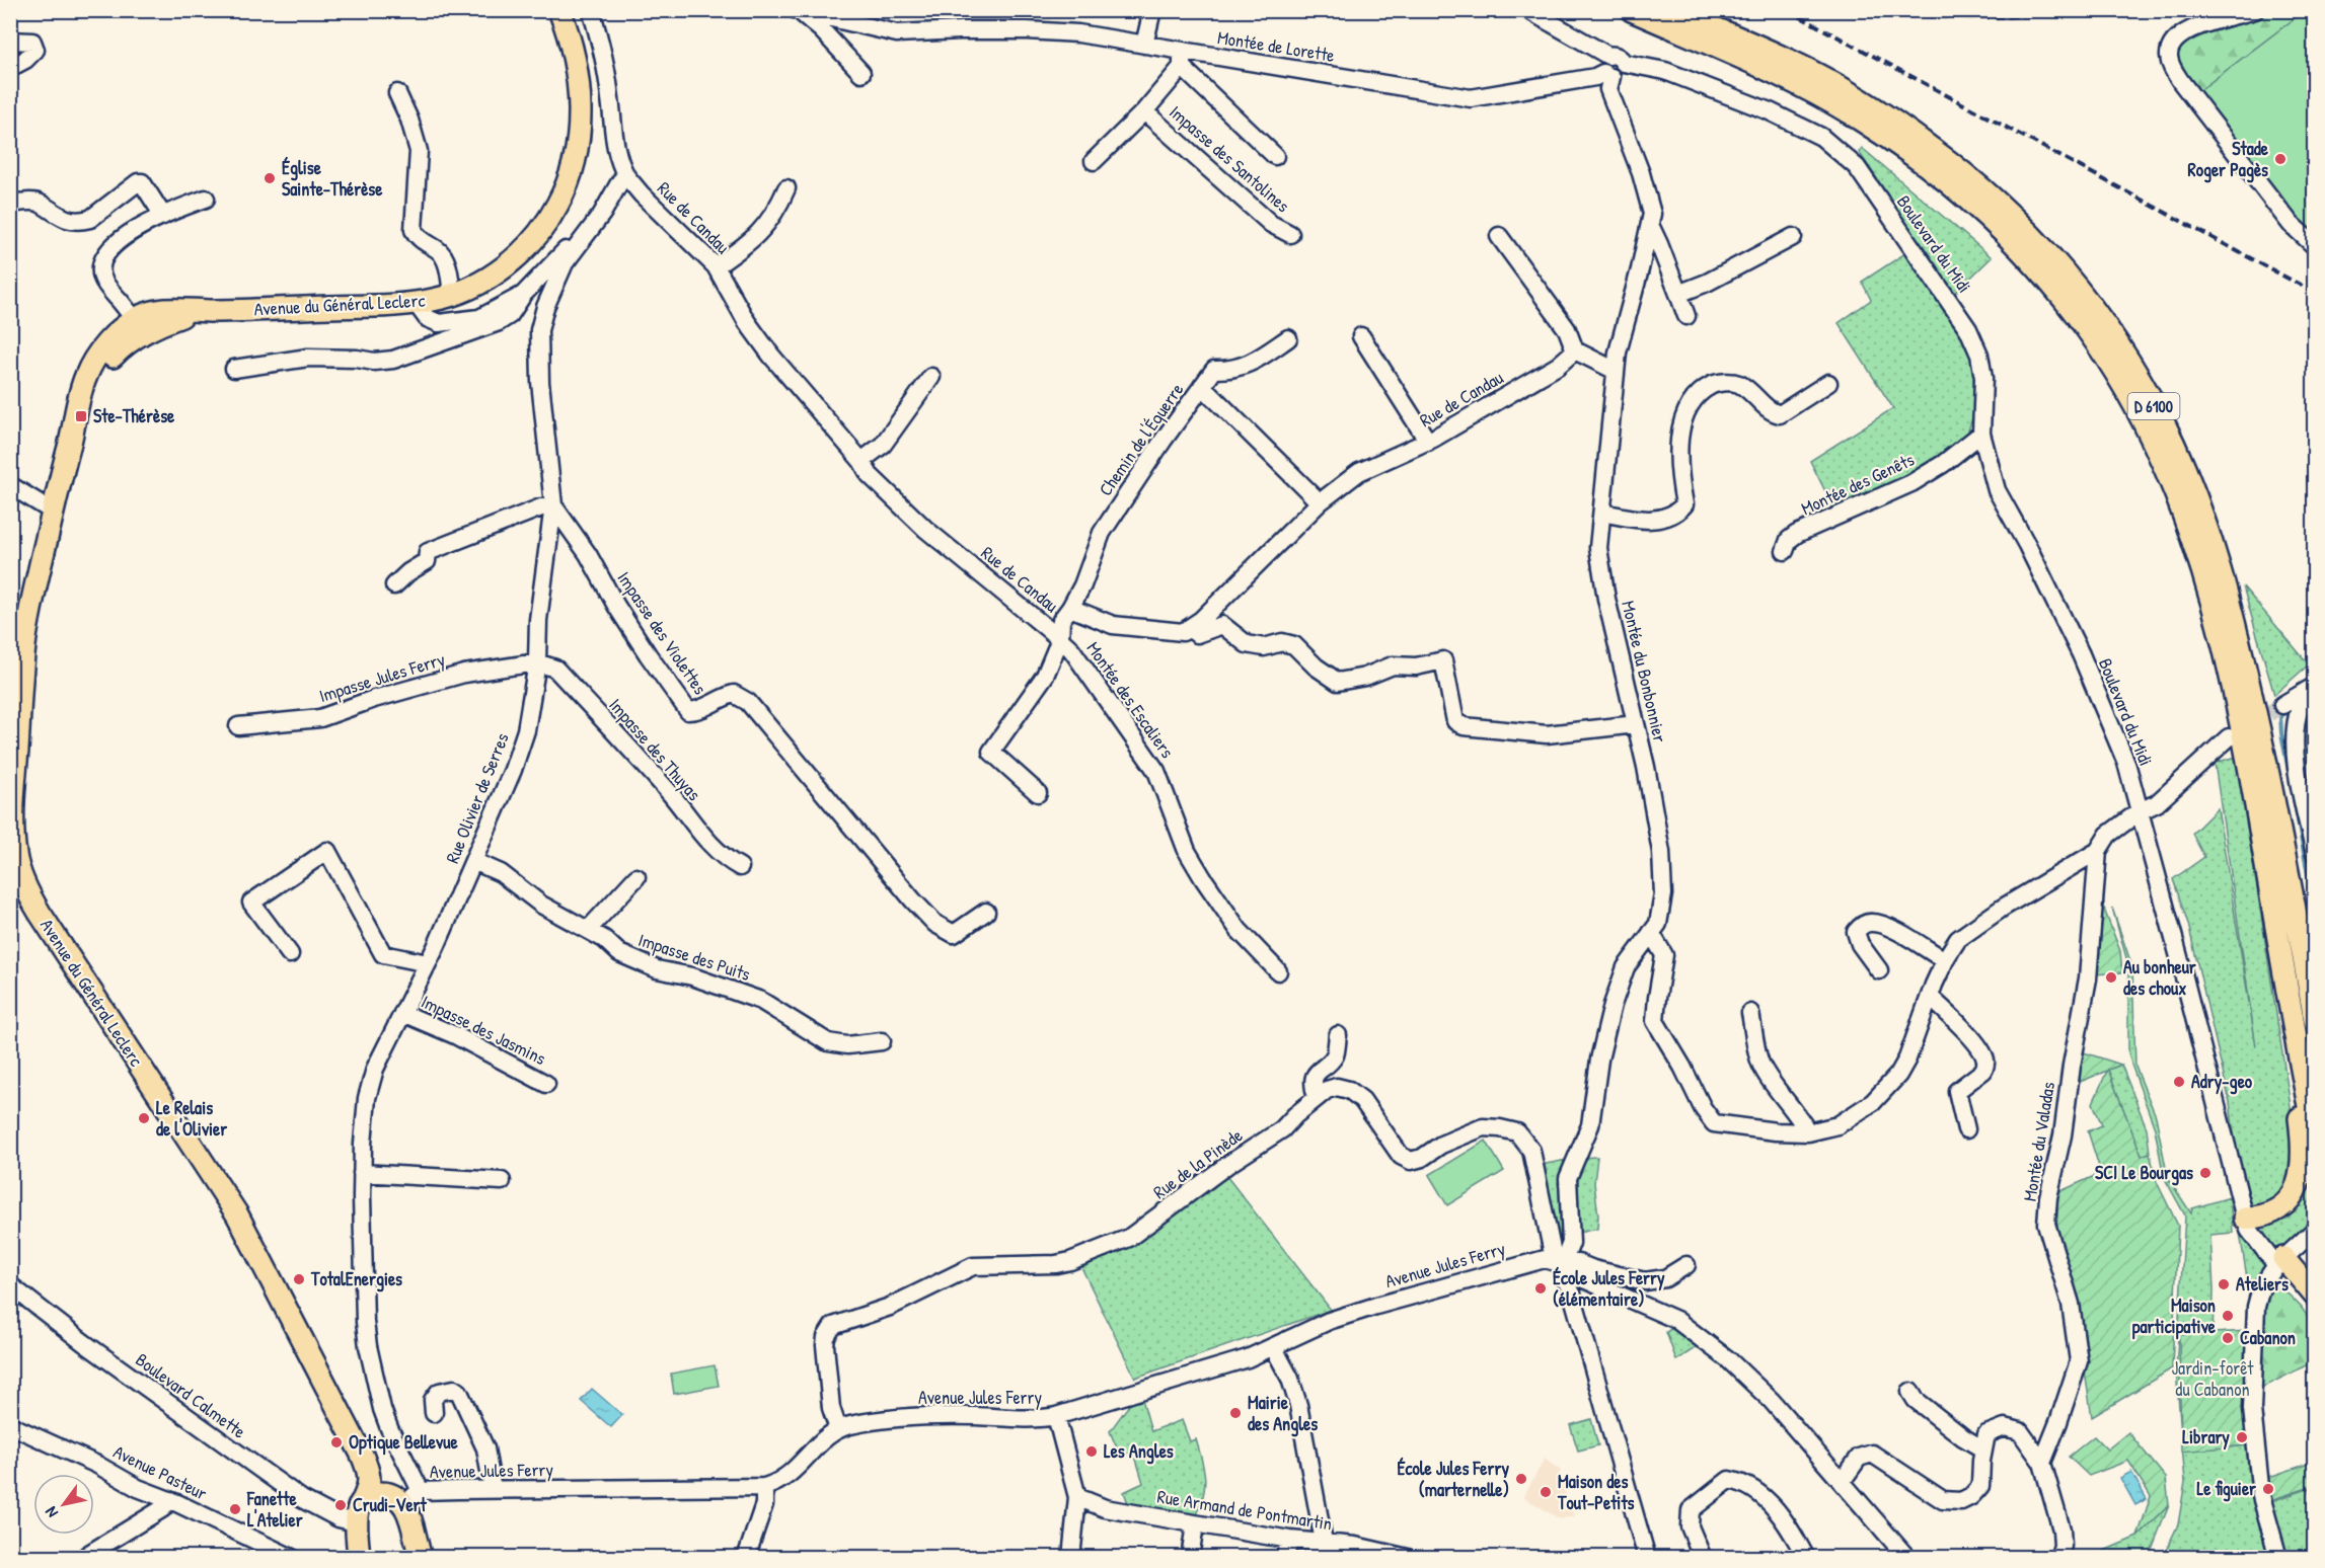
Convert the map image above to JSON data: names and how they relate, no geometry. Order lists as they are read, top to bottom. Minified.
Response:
{"streets":{"main road":["Avenue du Général Leclerc","D 6100"],"street":["Montée de Lorette","Impasse des Santolines","Rue de Candau","Boulevard du Midi","Chemin de l'Équerre","Montée des Genêts","Impasse des Violettes","Montée du Bonbonnier","Impasse Jules Ferry","Montée des Escaliers","Impasse des Thuyas","Rue Olivier de Serres","Impasse des Puits","Impasse des Jasmins","Montée du Valadas","Rue de la Pinède","Avenue Jules Ferry","Boulevard Calmette","Avenue Pasteur","Rue Armand de Pontmartin"]},"crossings":[["Montée de Lorette","Montée du Bonbonnier"],["Rue de Candau","Chemin de l'Équerre"],["Rue de Candau","Montée des Escaliers"],["Rue de Candau","Rue Olivier de Serres"],["Boulevard du Midi","Montée des Genêts"],["Avenue du Général Leclerc","Avenue Jules Ferry"],["Impasse des Violettes","Rue Olivier de Serres"],["Montée du Bonbonnier","Rue de la Pinède"],["Montée du Bonbonnier","Avenue Jules Ferry"],["Impasse Jules Ferry","Impasse des Thuyas"],["Impasse Jules Ferry","Rue Olivier de Serres"],["Impasse des Thuyas","Rue Olivier de Serres"],["Rue Olivier de Serres","Impasse des Puits"],["Rue Olivier de Serres","Impasse des Jasmins"],["Rue Olivier de Serres","Avenue Jules Ferry"],["Rue de la Pinède","Avenue Jules Ferry"]],"parks":["Jardin-forêt du Cabanon"],"places":{"other":["Stade Roger Pagès","Église Sainte-Thérèse","Au bonheur des choux","Adry-geo","Le Relais de l'Olivier","SCI Le Bourgas","TotalEnergies","Ateliers","École Jules Ferry (élémentaire)","Maison participative","Cabanon","Mairie des Angles","Library","Optique Bellevue","Les Angles","École Jules Ferry (marternelle)","Le figuier","Maison des Tout-Petits","Crudi-Vert","Fanette L'Atelier"],"transit":["Ste-Thérèse"]},"north":"bottom left"}
